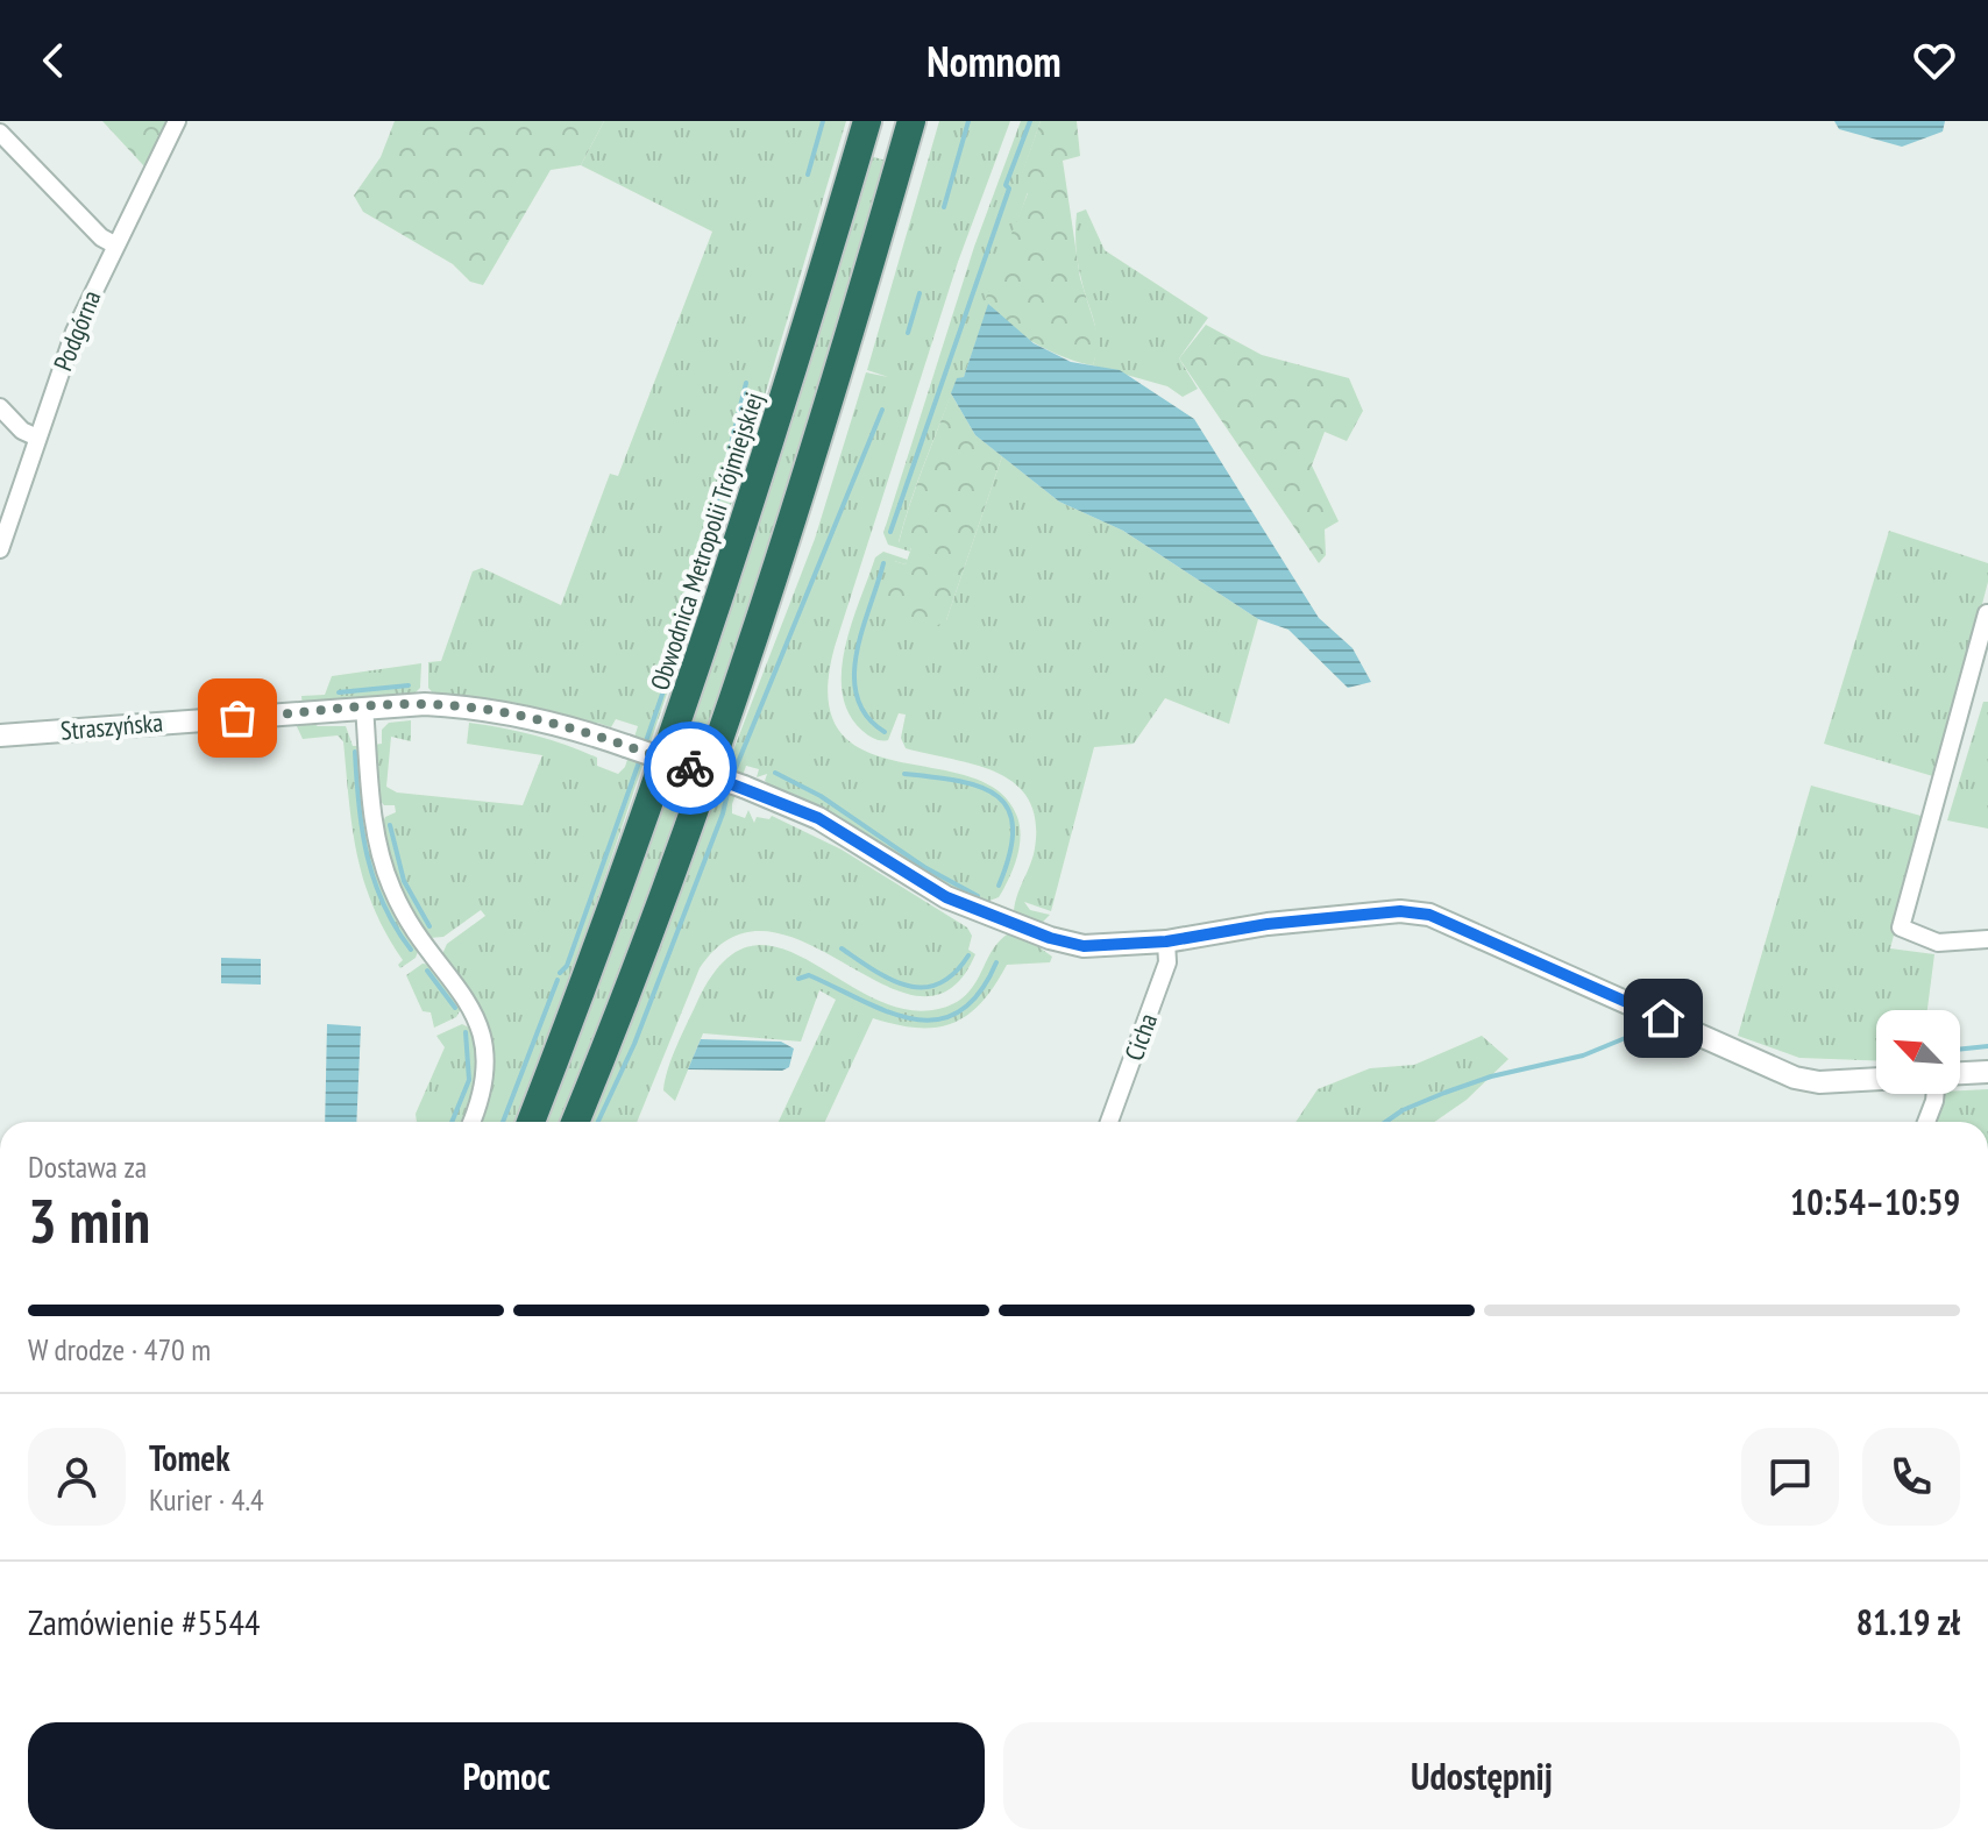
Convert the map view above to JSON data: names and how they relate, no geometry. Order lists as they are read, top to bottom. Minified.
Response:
{"streets":{"highway":["Obwodnica Metropolii Trójmiejskiej"],"street":["Podgórna","Straszyńska","Cicha"]},"crossings":[["Straszyńska","Cicha"]],"north":"top left","page":{"header":"Nomnom","heading":["3 min","Dostawa za","10:54–10:59"],"panel":["Tomek","Kurier · 4.4","Zamówienie #5544","81.19 zł"],"bar":"W drodze · 470 m","buttons":["Pomoc","Udostępnij"]}}
